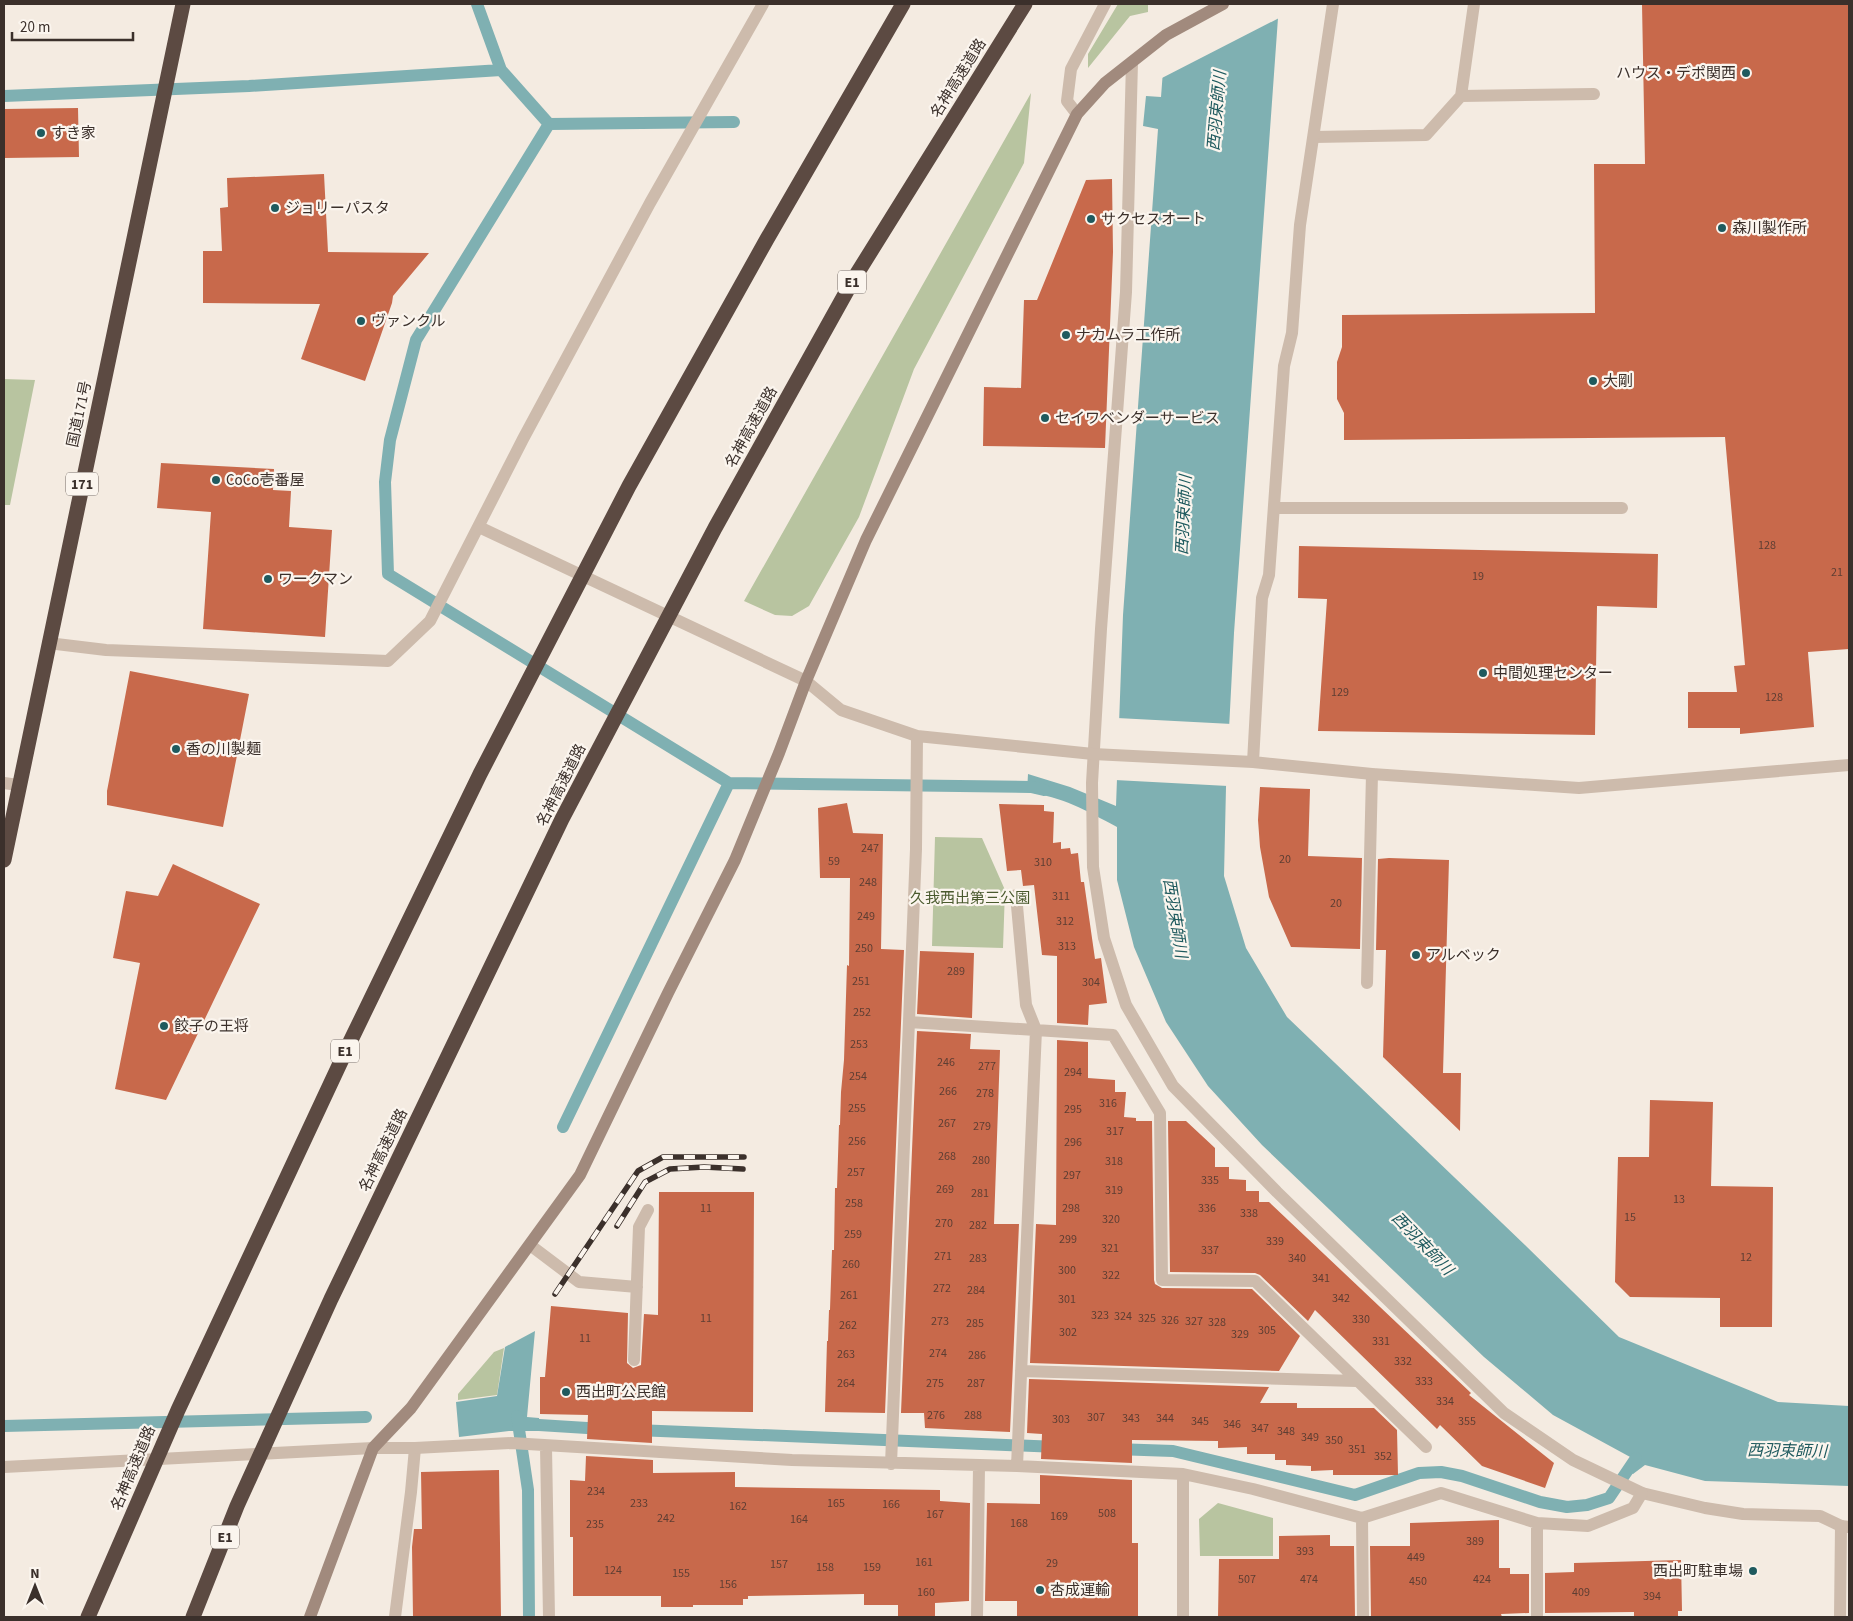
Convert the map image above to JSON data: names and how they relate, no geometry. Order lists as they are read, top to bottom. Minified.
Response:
{"streets":{"highway":["名神高速道路","E1","国道171号","171"]},"water":["西羽束師川"],"parks":["久我西出第三公園"],"places":["ハウス・デポ関西","すき家","ジョリーパスタ","サクセスオート","森川製作所","ヴァンクル","ナカムラ工作所","大剛","セイワベンダーサービス","CoCo壱番屋","ワークマン","中間処理センター","香の川製麺","アルベック","餃子の王将","西出町公民館","西出町駐車場","杏成運輸"],"house_numbers":["128","21","19","129","128","247","20","59","310","248","311","20","249","312","313","250","289","251","304","252","253","246","277","294","254","266","278","316","255","295","267","279","317","256","296","268","280","318","257","297","335","269","319","281","13","258","11","298","336","338","15","320","270","282","259","299","339","321","337","271","12","283","340","260","300","322","341","272","284","261","342","301","323","324","11","325","330","326","273","327","328","285","262","305","302","329","11","331","274","263","286","332","333","264","275","287","334","276","288","307","343","344","303","345","355","346","347","348","349","350","351","352","234","233","165","166","162","508","167","169","242","164","168","235","389","393","449","161","29","157","158","159","124","155","507","474","424","450","156","160","409","394"],"scale_bar":"20 m","north":"top"}
